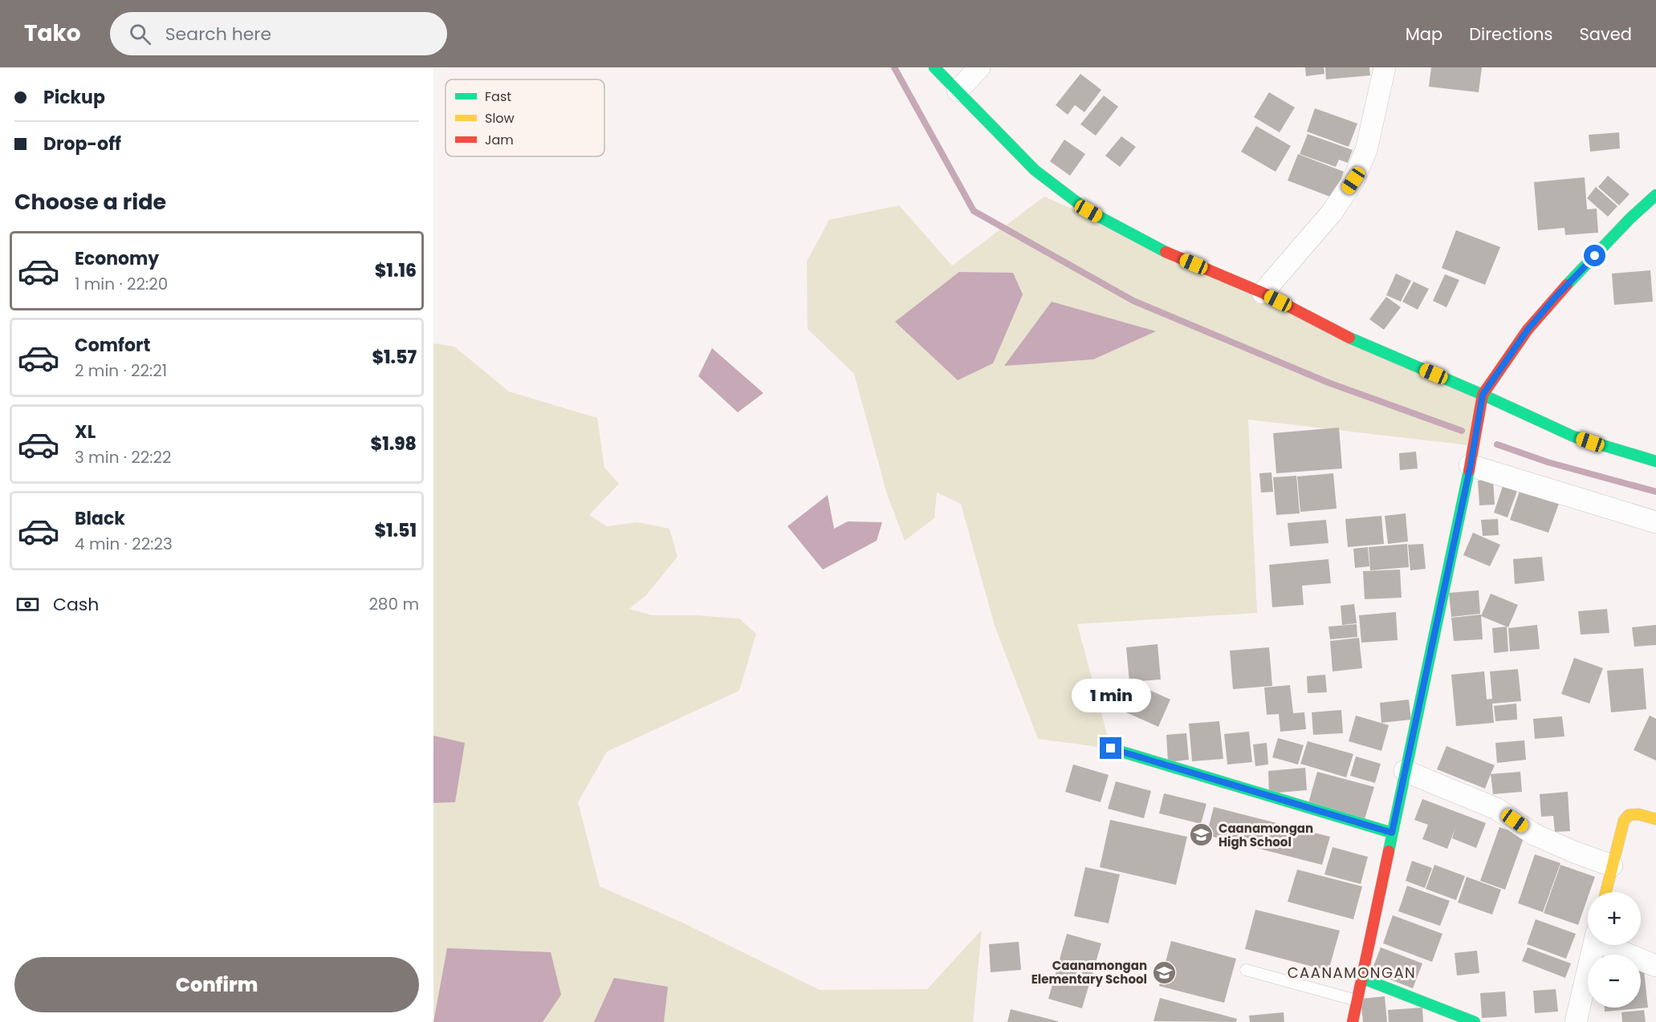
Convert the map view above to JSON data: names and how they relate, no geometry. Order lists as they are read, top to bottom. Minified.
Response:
{"districts":["CAANAMONGAN"],"places":{"school or university":["Caanamongan High School","Caanamongan Elementary School"]},"legend":["Fast","Slow","Jam"],"page":{"header":"Tako","search":"Search here","nav":["Map","Directions","Saved"],"banner":["Pickup","Drop-off"],"heading":"Choose a ride","list":[{"name":"Economy","note":"1 min · 22:20","value":"$1.16"},{"name":"Comfort","note":"2 min · 22:21","value":"$1.57"},{"name":"XL","note":"3 min · 22:22","value":"$1.98"},{"name":"Black","note":"4 min · 22:23","value":"$1.51"}],"pay":["Cash","280 m"],"bubble":"1 min","map_buttons":["+","−"],"buttons":"Confirm"}}
